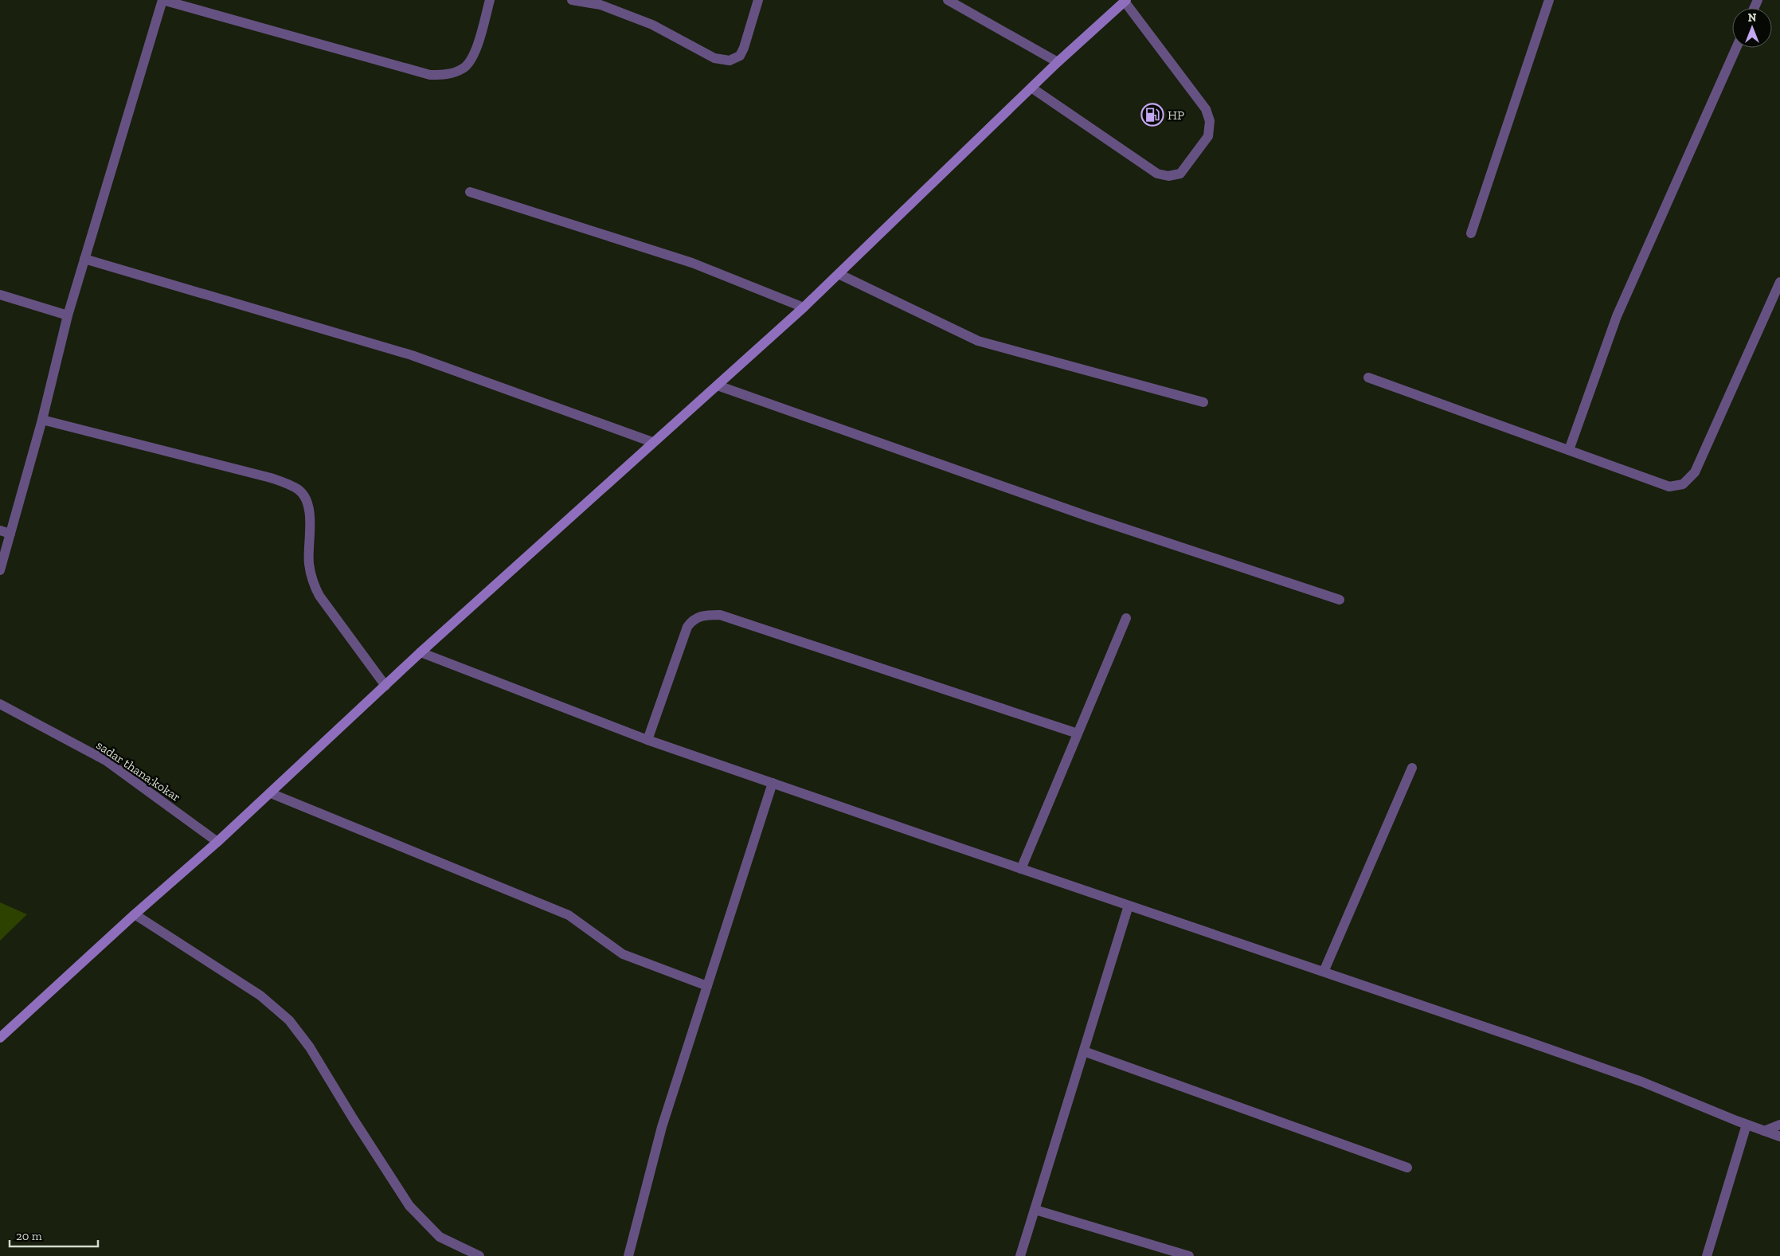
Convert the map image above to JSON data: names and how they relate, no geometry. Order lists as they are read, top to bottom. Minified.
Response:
{"streets":{"street":["sadar thana;kokar"]},"places":{"fuel station":["HP"]},"scale_bar":"20 m","north":"top"}
